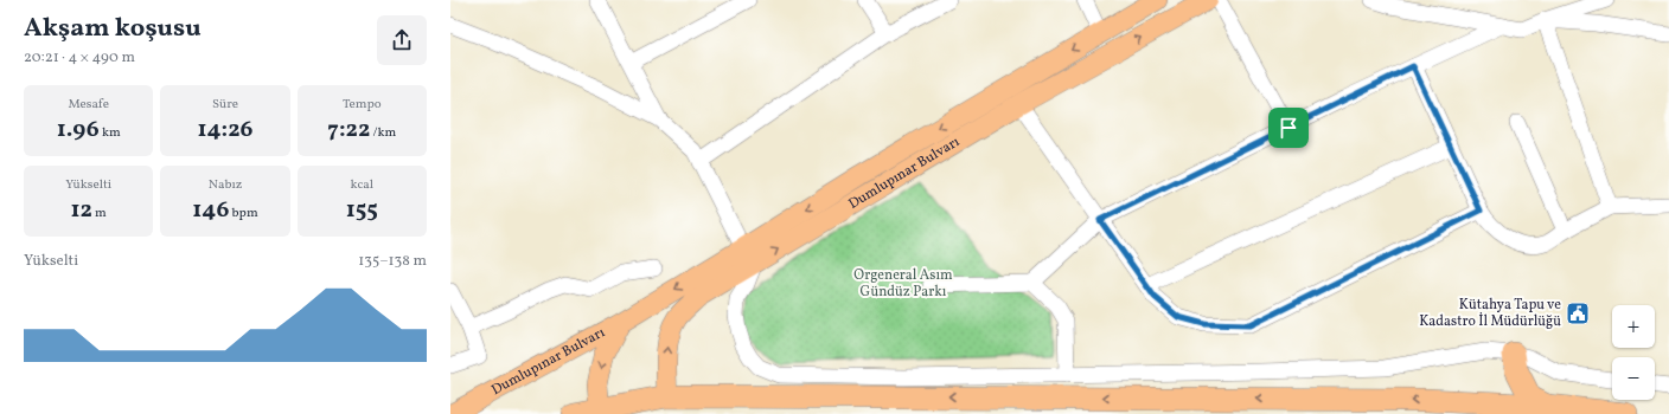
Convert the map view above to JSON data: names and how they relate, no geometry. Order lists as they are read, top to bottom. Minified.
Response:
{"streets":{"main road":["Dumlupınar Bulvarı"]},"parks":["Orgeneral Asım Gündüz Parkı"],"places":{"public building":["Kütahya Tapu ve Kadastro İl Müdürlüğü"]},"page":{"heading":["Akşam koşusu","20:21 · 4 × 490 m"],"stats":[["Mesafe","1.96 km"],["Süre","14:26"],["Tempo","7:22 /km"],["Yükselti","12 m"],["Nabız","146 bpm"],["kcal","155"]],"chart":["Yükselti","135–138 m"],"map_buttons":["+","−"]}}
